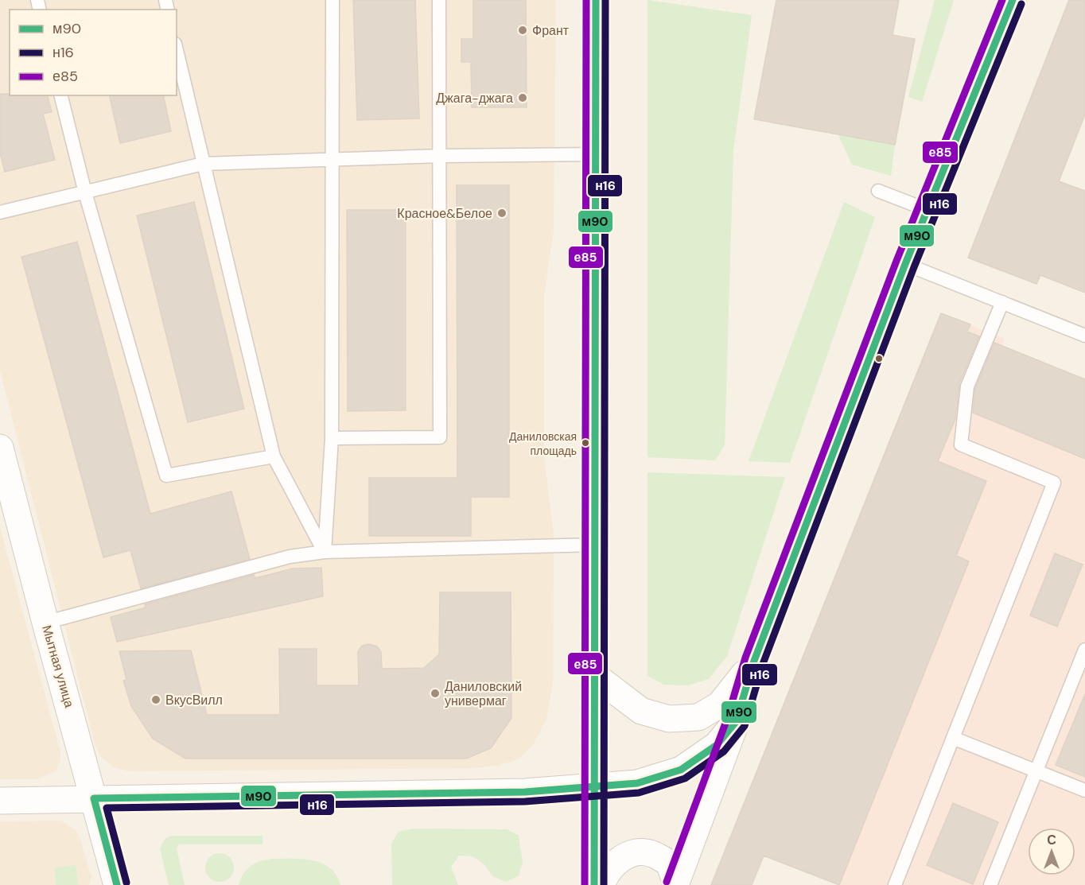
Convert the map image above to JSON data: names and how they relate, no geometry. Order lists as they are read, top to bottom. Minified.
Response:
{"streets":{"street":["Мытная улица"]},"places":["Франт","Джага-джага","Красное&Белое","Даниловская площадь","Даниловский универмаг","ВкусВилл"],"lines":["transit line м90","transit line н16","transit line е85"],"legend":["м90","н16","е85"],"north":"top"}
